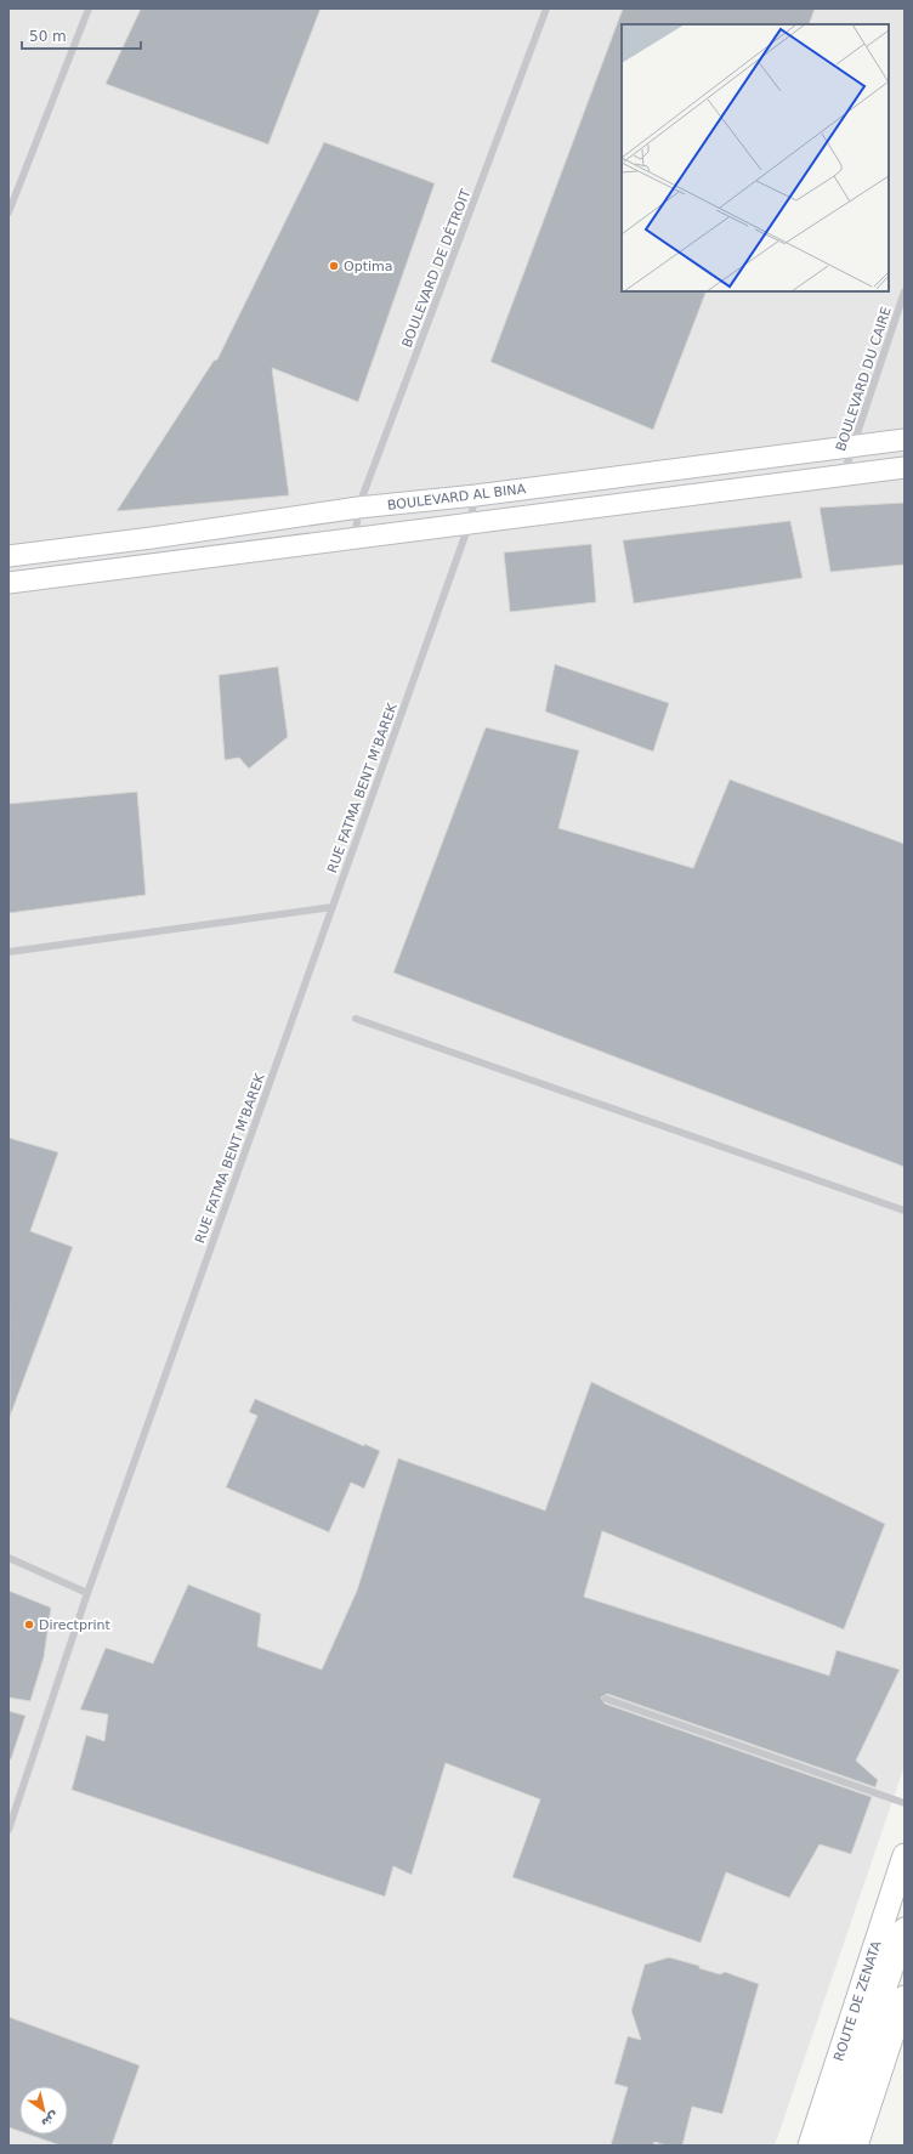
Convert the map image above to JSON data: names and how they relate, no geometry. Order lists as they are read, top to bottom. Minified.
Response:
{"streets":{"main road":["BOULEVARD AL BINA","ROUTE DE ZENATA"],"lane":["BOULEVARD DE DÉTROIT","BOULEVARD DU CAIRE","RUE FATMA BENT M'BAREK"]},"crossings":[["BOULEVARD DE DÉTROIT","BOULEVARD AL BINA"],["BOULEVARD DU CAIRE","BOULEVARD AL BINA"],["BOULEVARD AL BINA","RUE FATMA BENT M'BAREK"]],"places":["Optima","Directprint"],"scale_bar":"50 m","north":"bottom right"}
